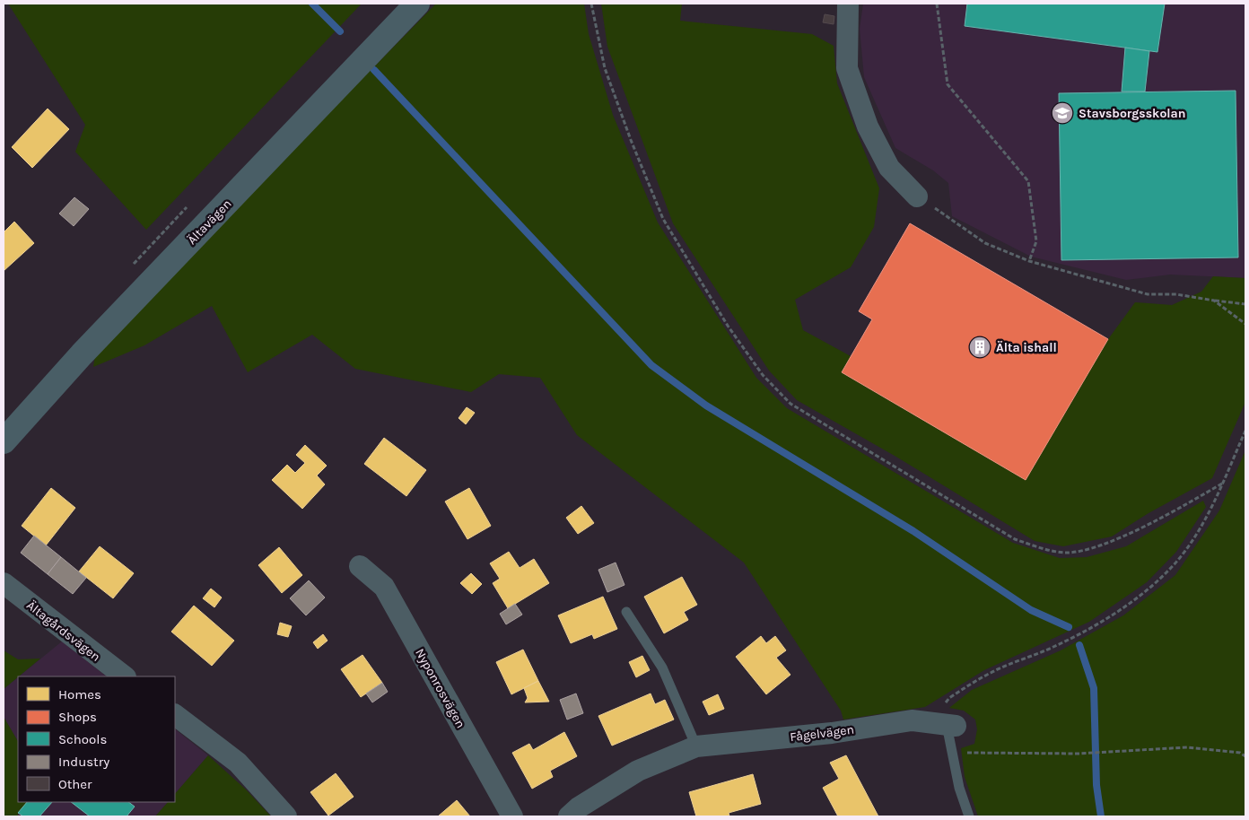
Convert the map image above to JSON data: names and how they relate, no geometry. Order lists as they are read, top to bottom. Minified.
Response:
{"streets":{"main road":["Ältavägen"],"street":["Ältagårdsvägen","Nyponrosvägen","Fågelvägen"]},"places":{"school or university":["Stavsborgsskolan"],"building":["Älta ishall"]},"legend":["Homes","Shops","Schools","Industry","Other"]}
